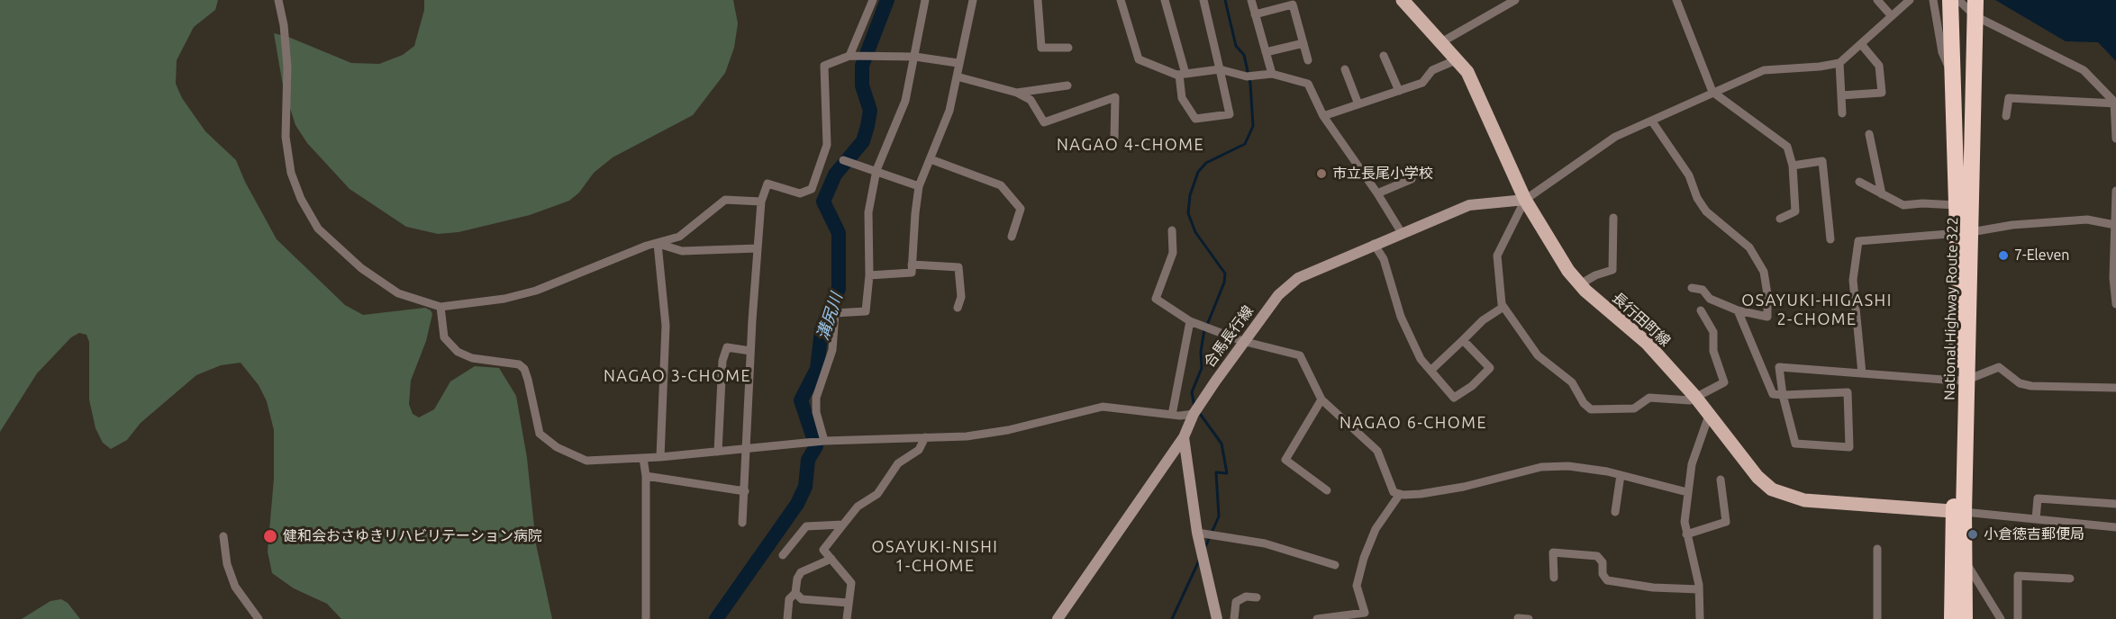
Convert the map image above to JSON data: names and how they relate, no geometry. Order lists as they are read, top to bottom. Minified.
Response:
{"streets":{"highway":["National Highway Route 322"],"main road":["長行田町線","合馬長行線"]},"crossings":[["National Highway Route 322","長行田町線"],["長行田町線","合馬長行線"]],"districts":["NAGAO 4-CHOME","OSAYUKI-HIGASHI 2-CHOME","NAGAO 3-CHOME","NAGAO 6-CHOME","OSAYUKI-NISHI 1-CHOME"],"water":["溝尻川"],"places":["市立長尾小学校","7-Eleven","小倉徳吉郵便局","健和会おさゆきリハビリテーション病院"]}
